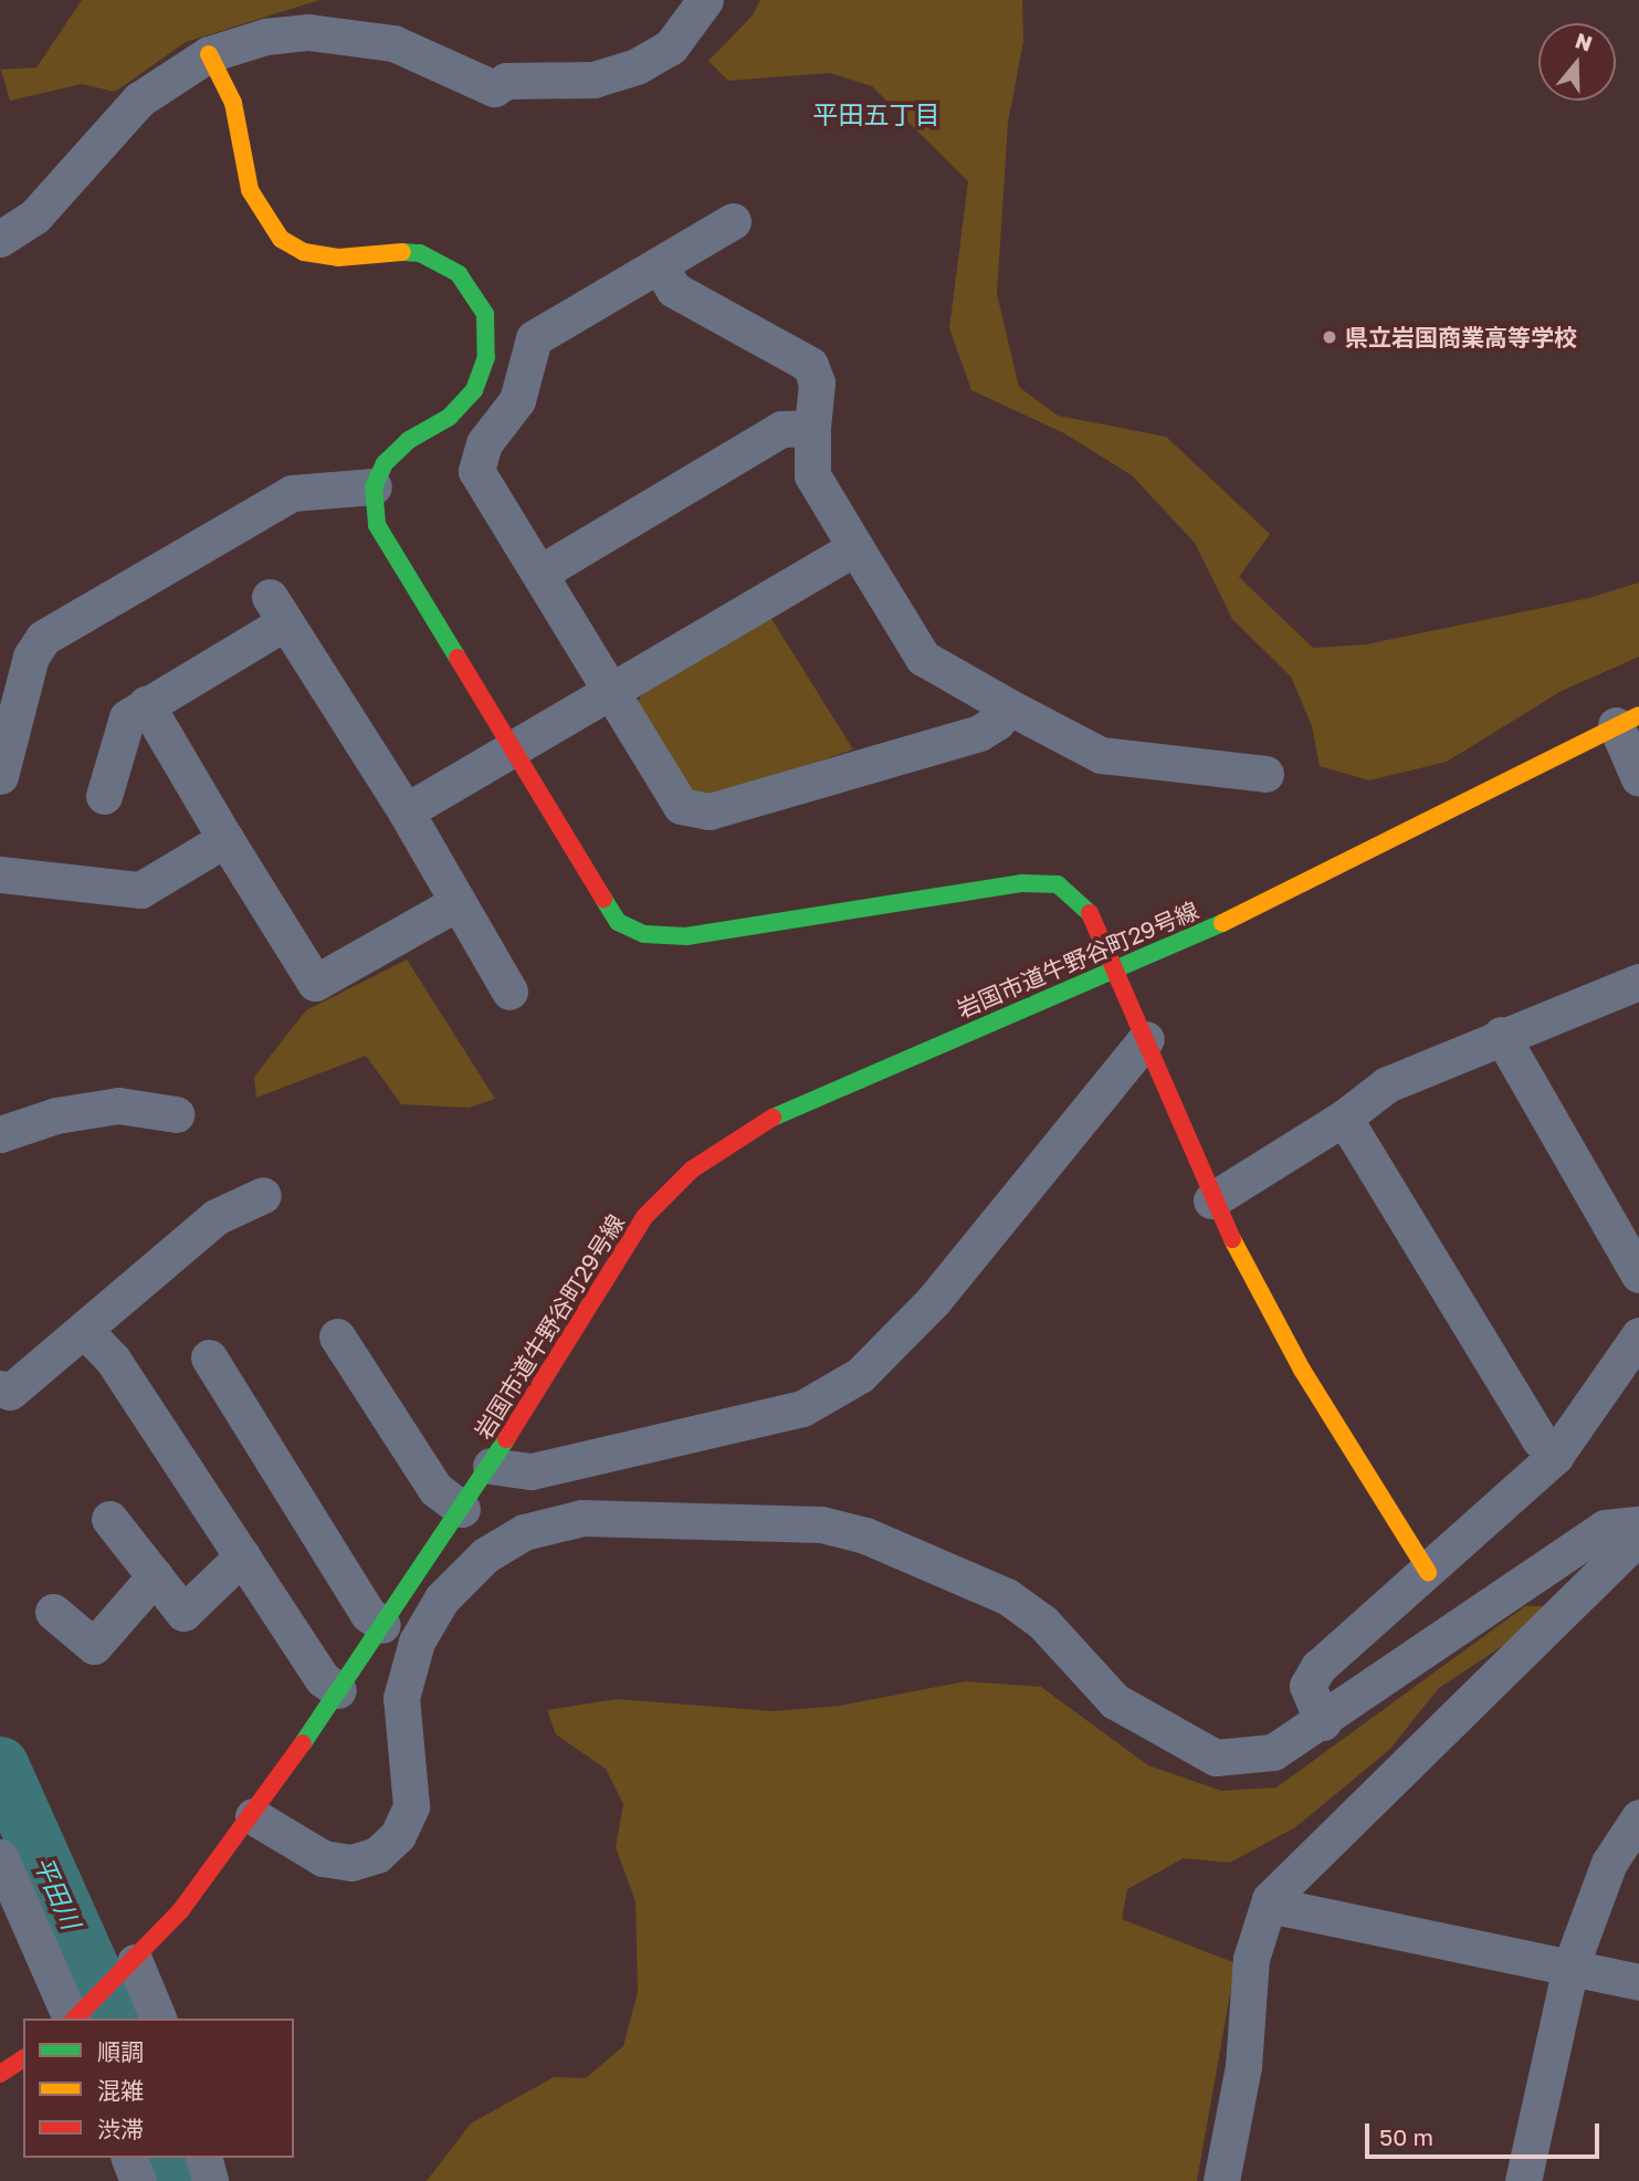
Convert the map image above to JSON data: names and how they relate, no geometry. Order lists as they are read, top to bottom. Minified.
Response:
{"streets":{"street":["岩国市道牛野谷町29号線"]},"districts":["平田五丁目"],"water":["平田川"],"places":["県立岩国商業高等学校"],"legend":["順調","混雑","渋滞"],"scale_bar":"50 m","north":"top"}
